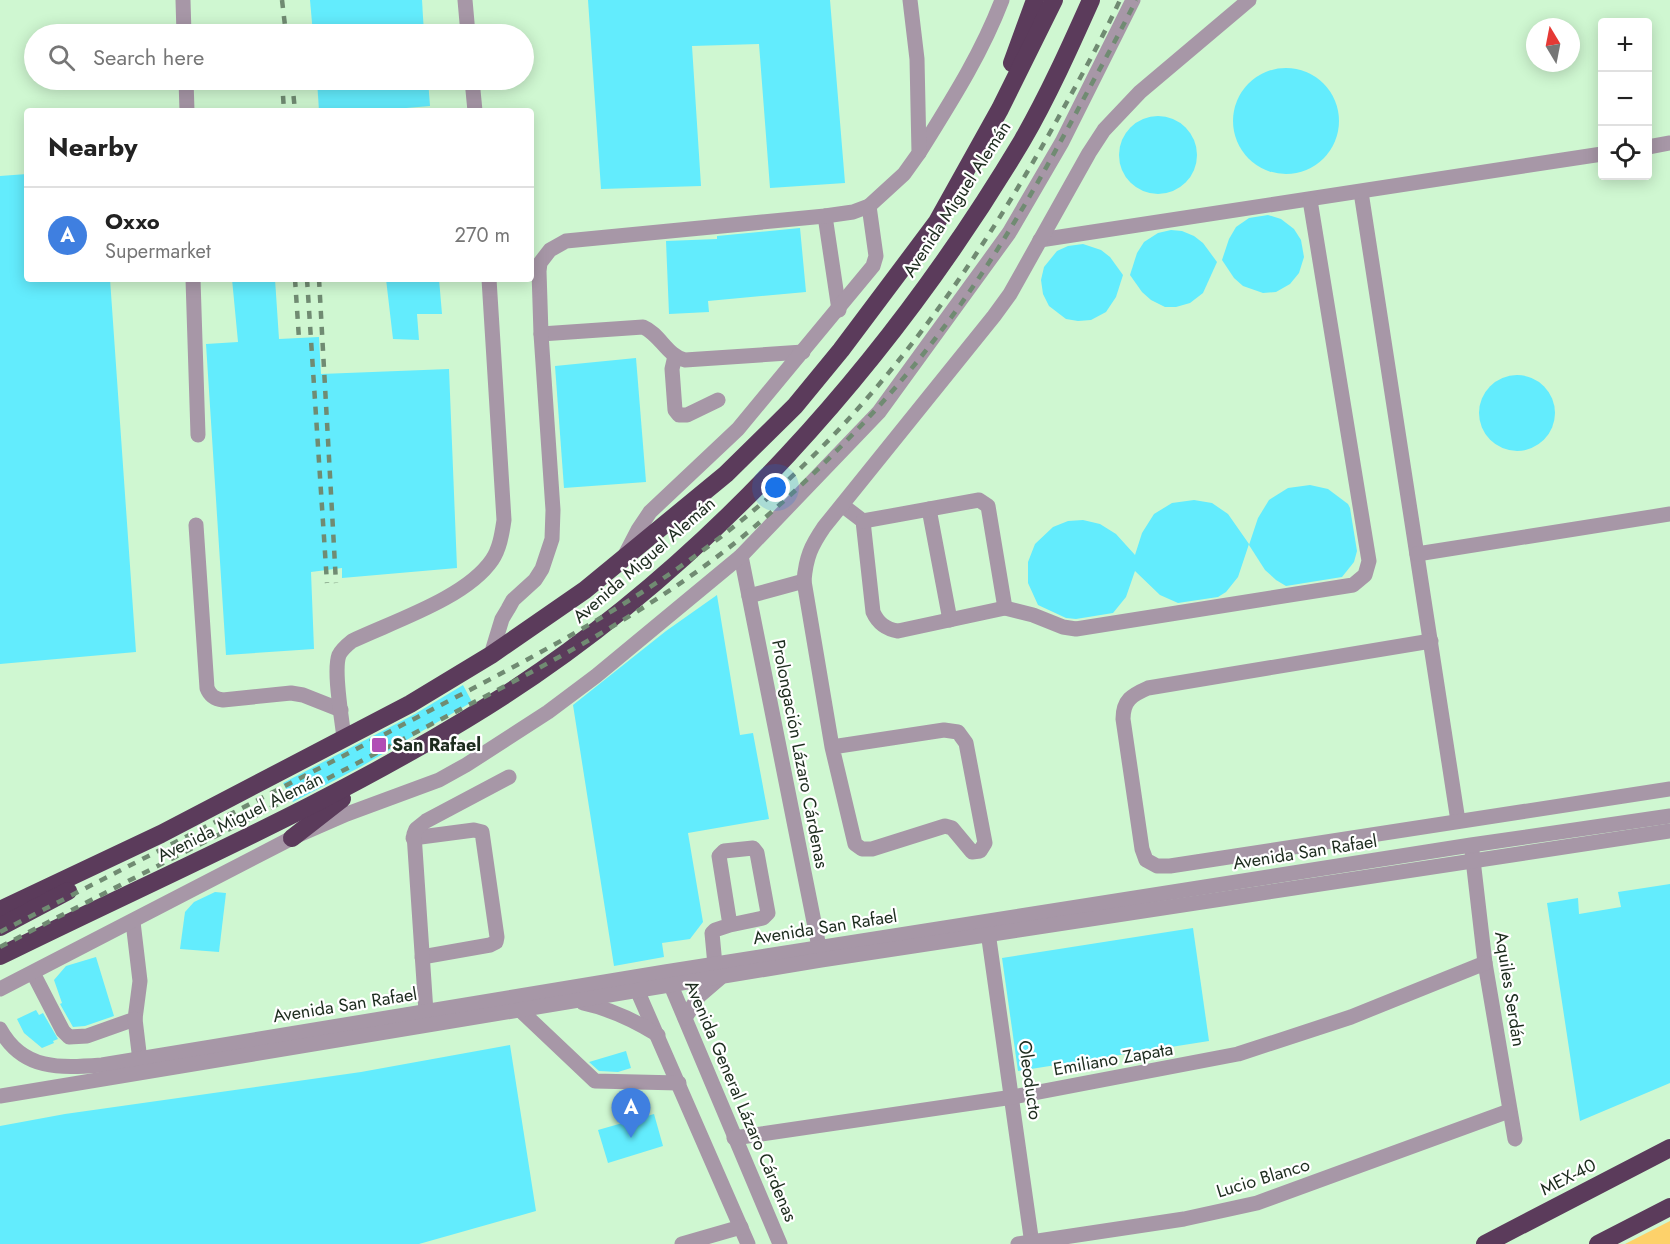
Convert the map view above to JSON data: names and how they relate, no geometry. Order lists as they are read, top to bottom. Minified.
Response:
{"streets":{"highway":["Avenida Miguel Alemán","MEX-40"],"street":["Prolongación Lázaro Cárdenas","Avenida San Rafael","Aquiles Serdán","Emiliano Zapata","Oleoducto","Avenida General Lázaro Cárdenas","Lucio Blanco"]},"crossings":[["Prolongación Lázaro Cárdenas","Avenida San Rafael"],["Avenida San Rafael","Aquiles Serdán"],["Avenida San Rafael","Oleoducto"],["Avenida San Rafael","Avenida General Lázaro Cárdenas"],["Aquiles Serdán","Emiliano Zapata"],["Aquiles Serdán","Lucio Blanco"],["Emiliano Zapata","Oleoducto"],["Emiliano Zapata","Avenida General Lázaro Cárdenas"],["Oleoducto","Lucio Blanco"]],"places":{"transit":["San Rafael"]},"north":"top","page":{"map_buttons":["+","−"],"search":"Search here","heading":"Nearby","list":[{"mark":"A","name":"Oxxo","note":"Supermarket","value":"270 m"}],"pins":"A"}}
